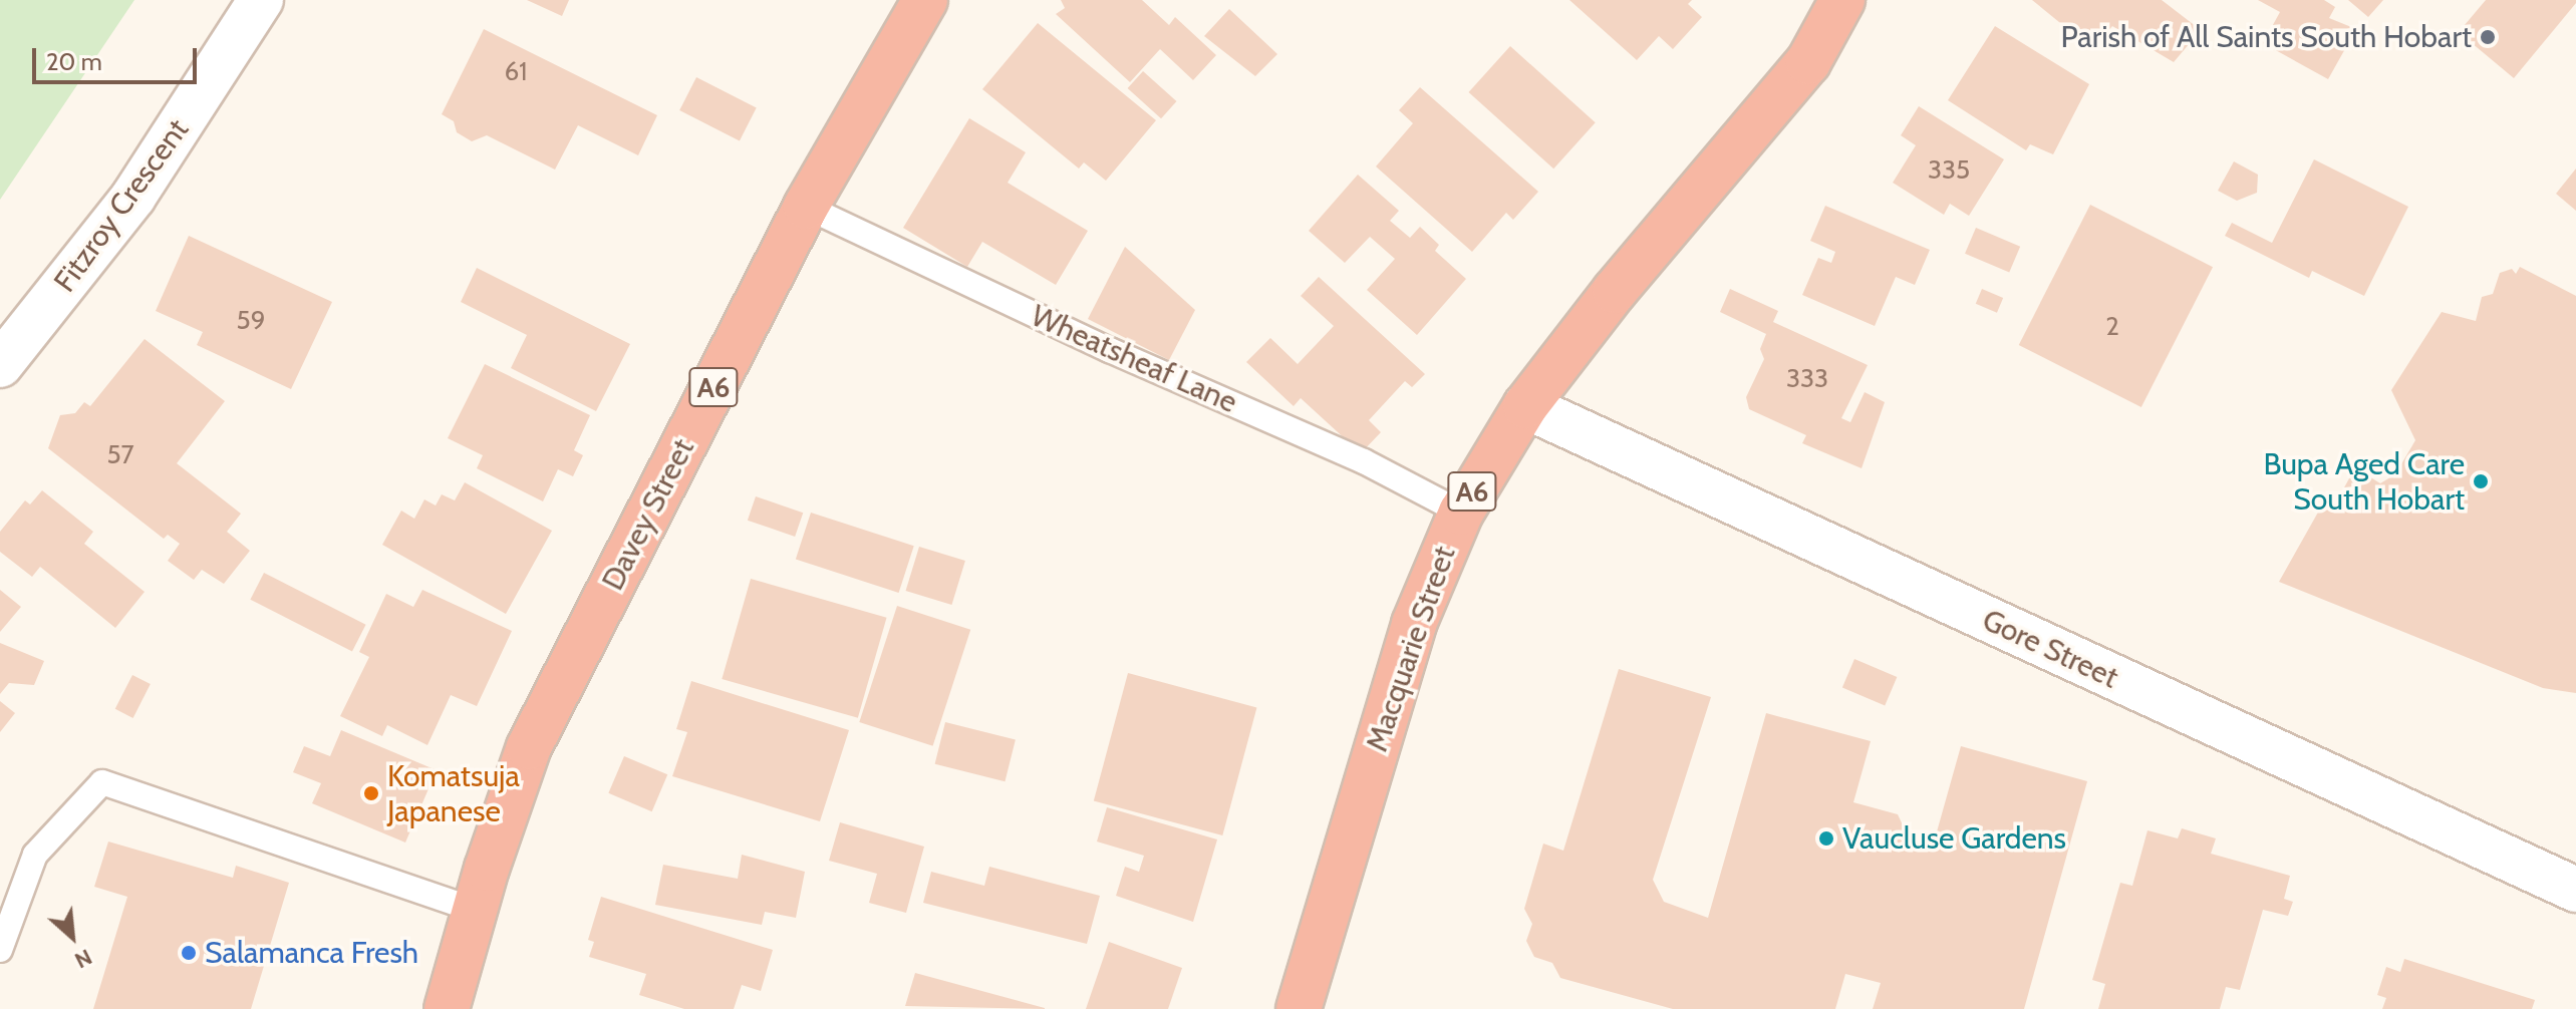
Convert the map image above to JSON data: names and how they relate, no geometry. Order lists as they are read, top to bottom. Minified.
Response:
{"streets":{"highway":["A6","Davey Street","Macquarie Street"],"street":["Fitzroy Crescent","Gore Street"],"lane":["Wheatsheaf Lane"]},"crossings":[["Wheatsheaf Lane","Davey Street"],["Wheatsheaf Lane","Macquarie Street"],["Macquarie Street","Gore Street"]],"places":["Parish of All Saints South Hobart","Bupa Aged Care South Hobart","Komatsuja Japanese","Vaucluse Gardens","Salamanca Fresh"],"house_numbers":["61","335","59","2","333","57"],"scale_bar":"20 m","north":"bottom right"}
